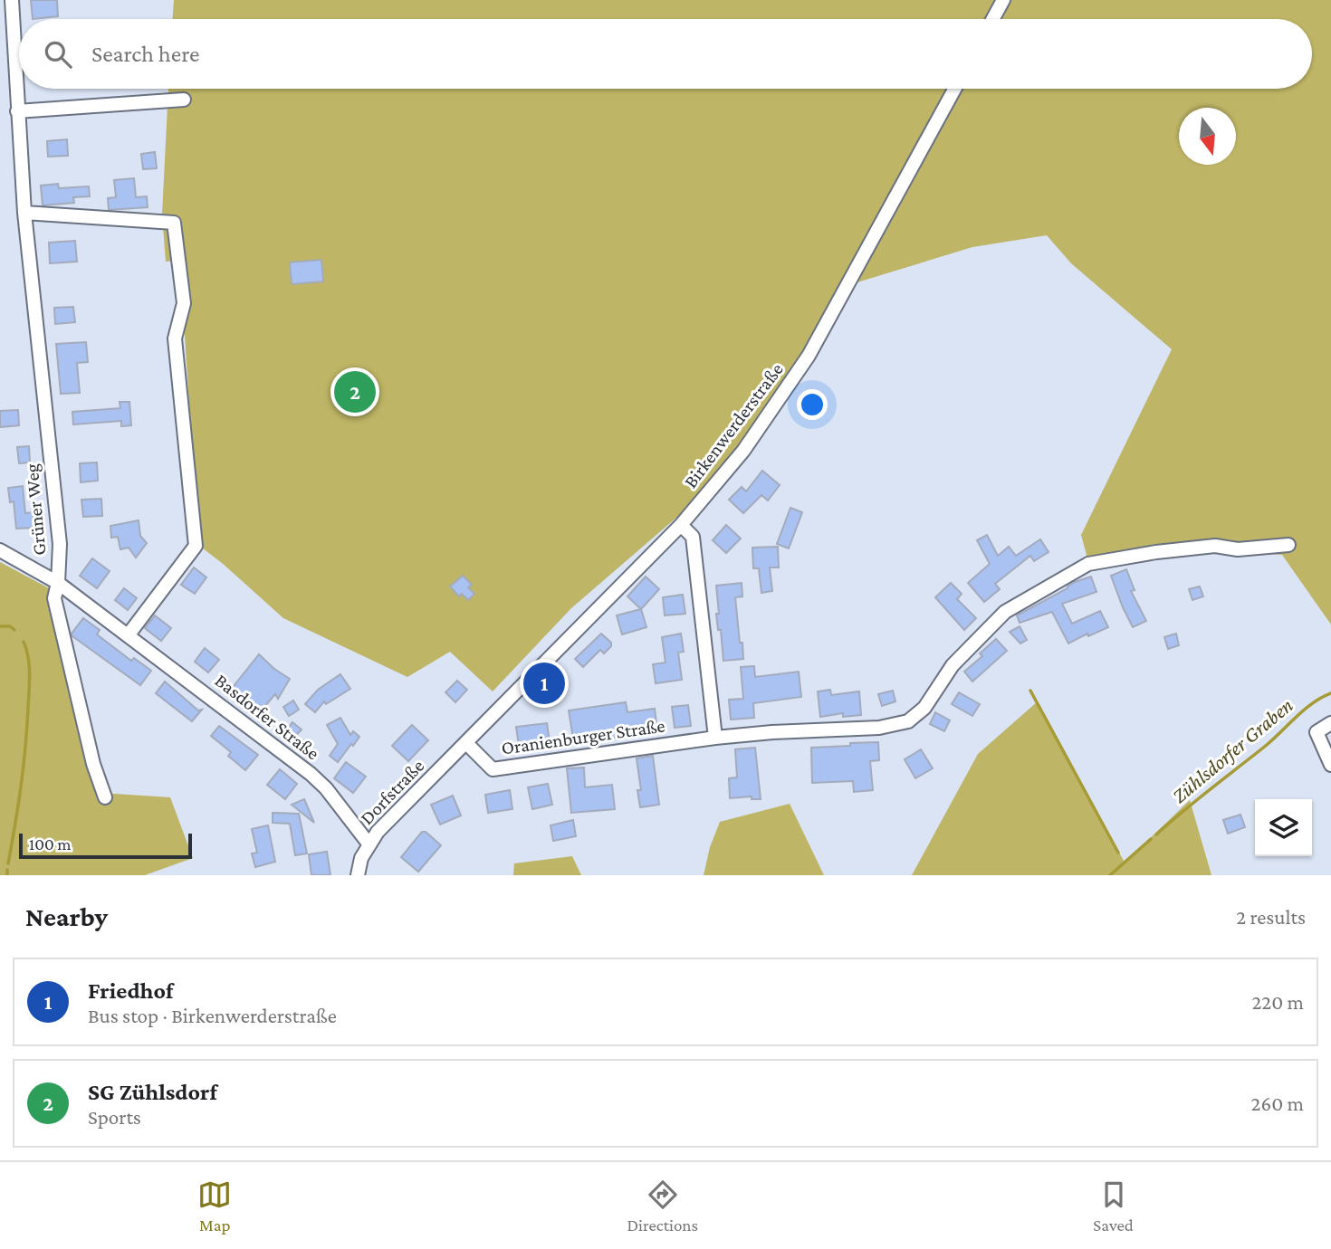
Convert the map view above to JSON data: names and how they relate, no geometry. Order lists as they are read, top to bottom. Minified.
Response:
{"streets":{"street":["Birkenwerderstraße","Grüner Weg","Basdorfer Straße","Oranienburger Straße","Dorfstraße"]},"crossings":[["Birkenwerderstraße","Oranienburger Straße"],["Birkenwerderstraße","Dorfstraße"],["Grüner Weg","Basdorfer Straße"],["Basdorfer Straße","Dorfstraße"],["Oranienburger Straße","Dorfstraße"]],"water":["Zühlsdorfer Graben"],"scale_bar":"100 m","north":"bottom","page":{"search":"Search here","pins":["2","1"],"scale":"100 m","heading":["Nearby","2 results"],"list":[{"mark":"1","name":"Friedhof","note":"Bus stop · Birkenwerderstraße","value":"220 m"},{"mark":"2","name":"SG Zühlsdorf","note":"Sports","value":"260 m"}],"nav":["Map","Directions","Saved"]}}
